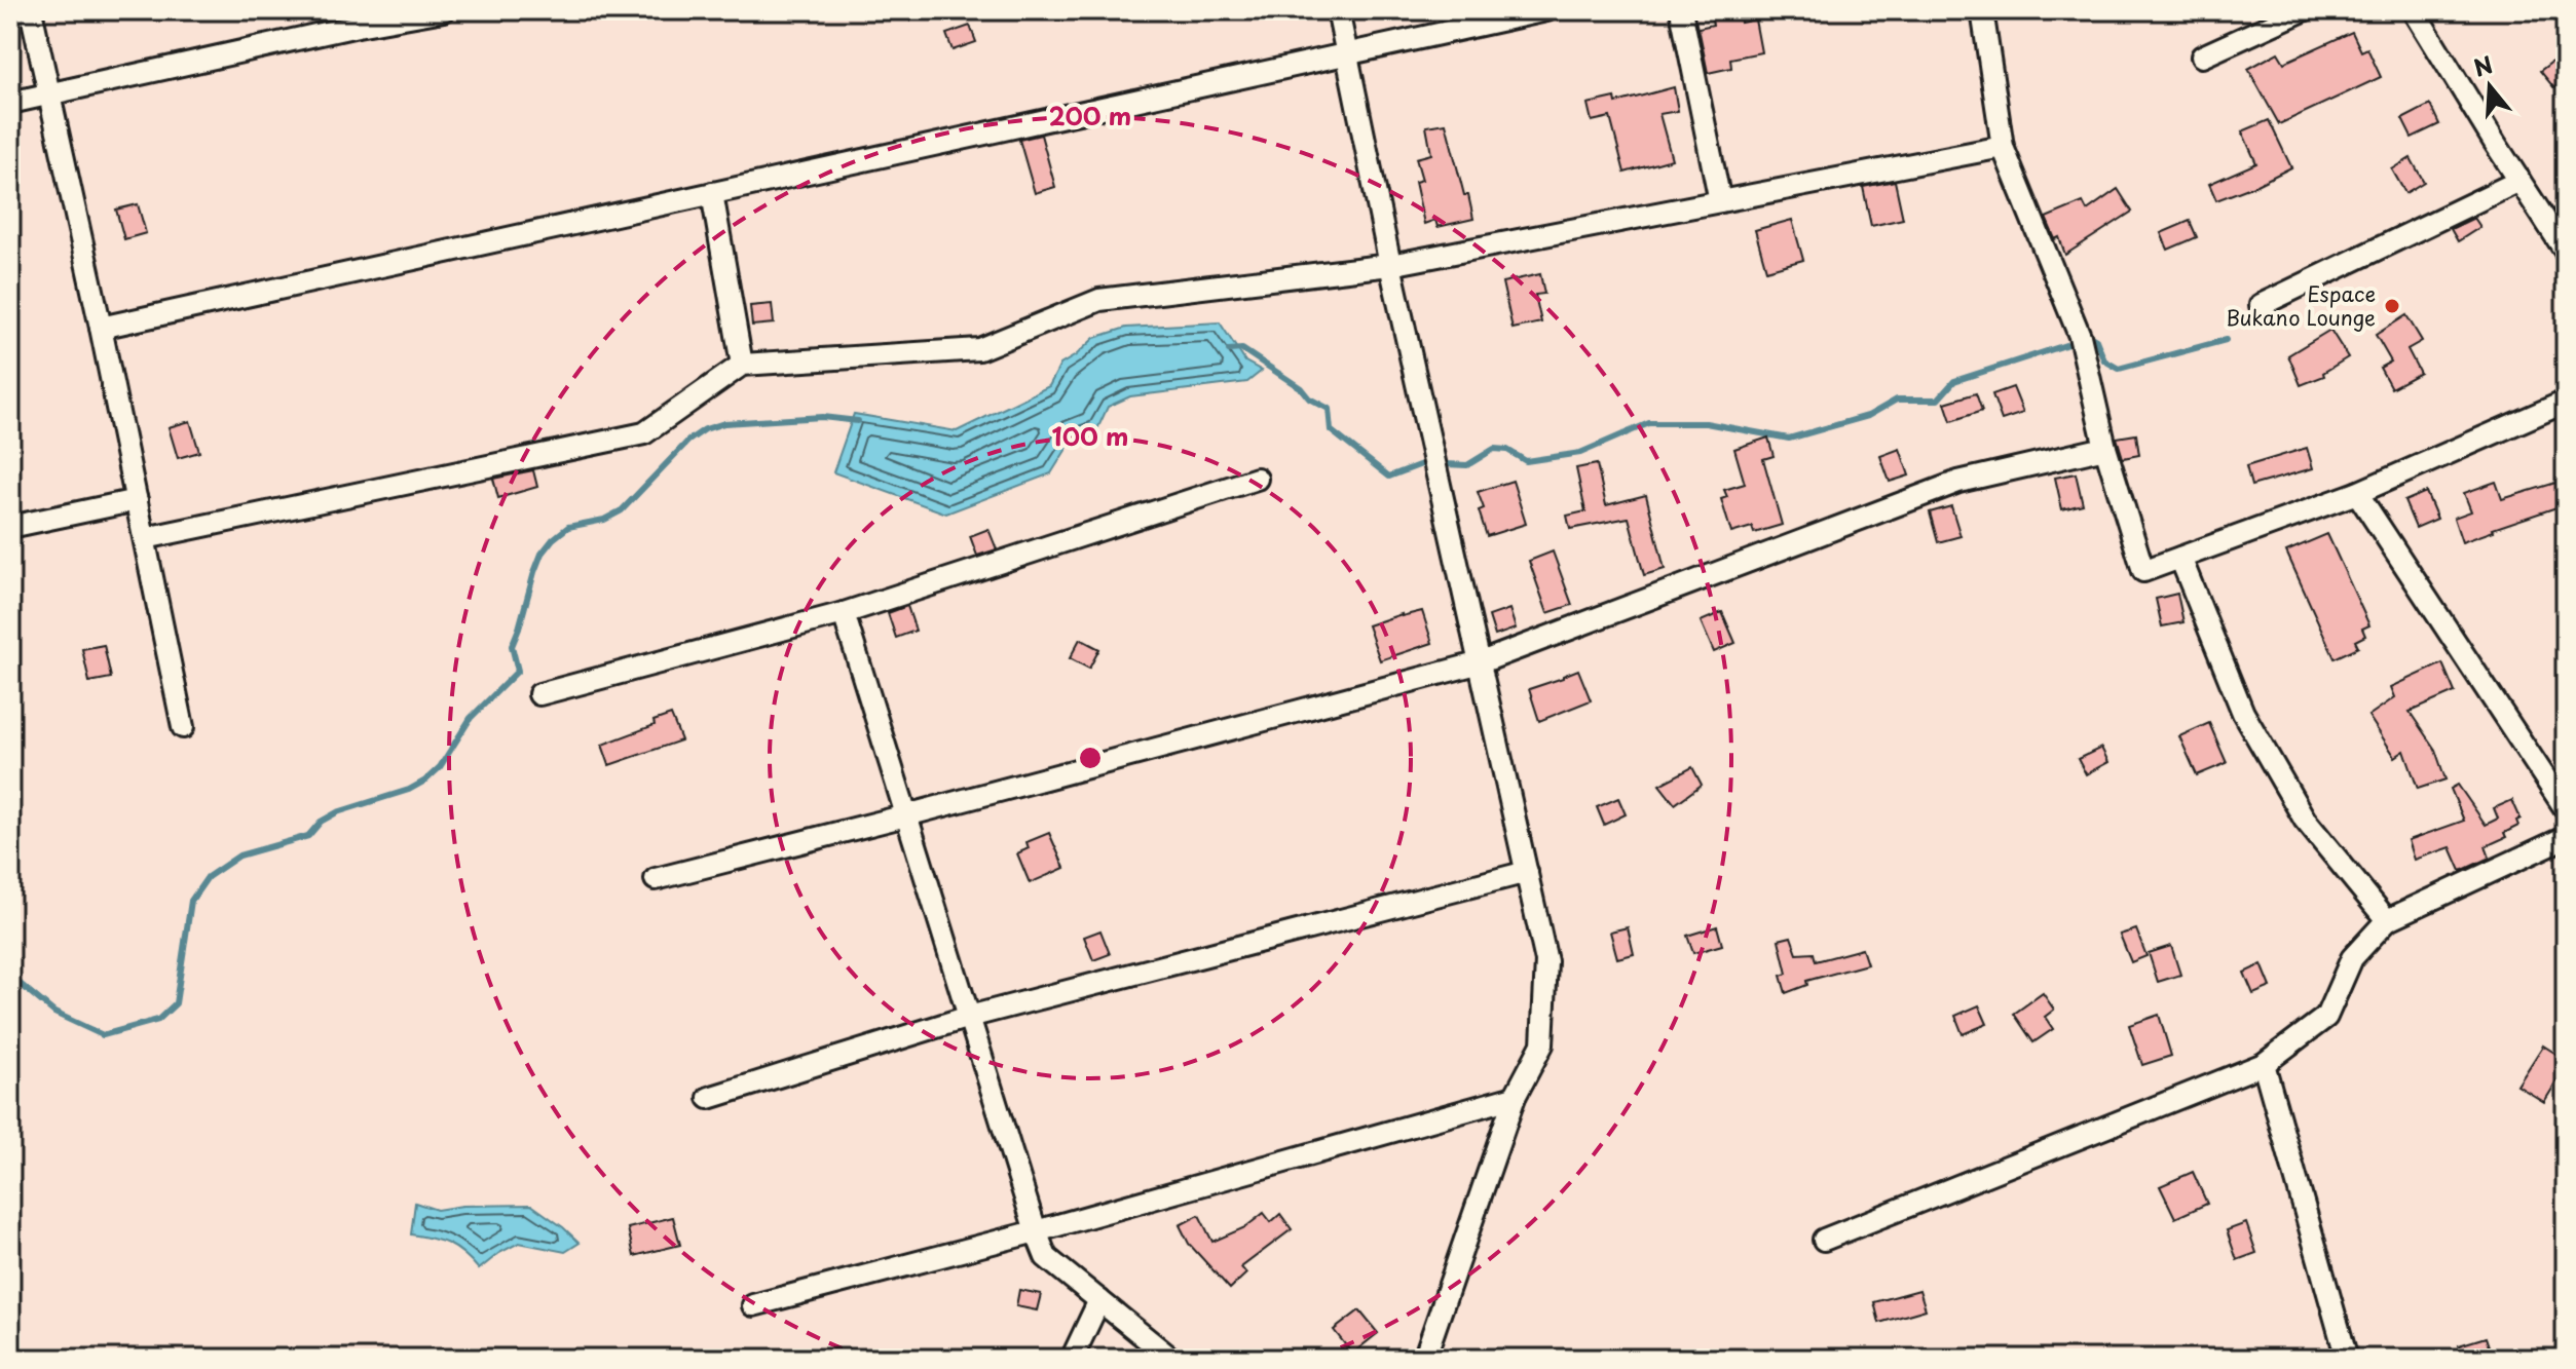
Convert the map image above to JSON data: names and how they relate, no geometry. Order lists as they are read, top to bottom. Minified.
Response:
{"places":["Espace Bukano Lounge"],"north":"top","rings":["200 m","100 m"]}
